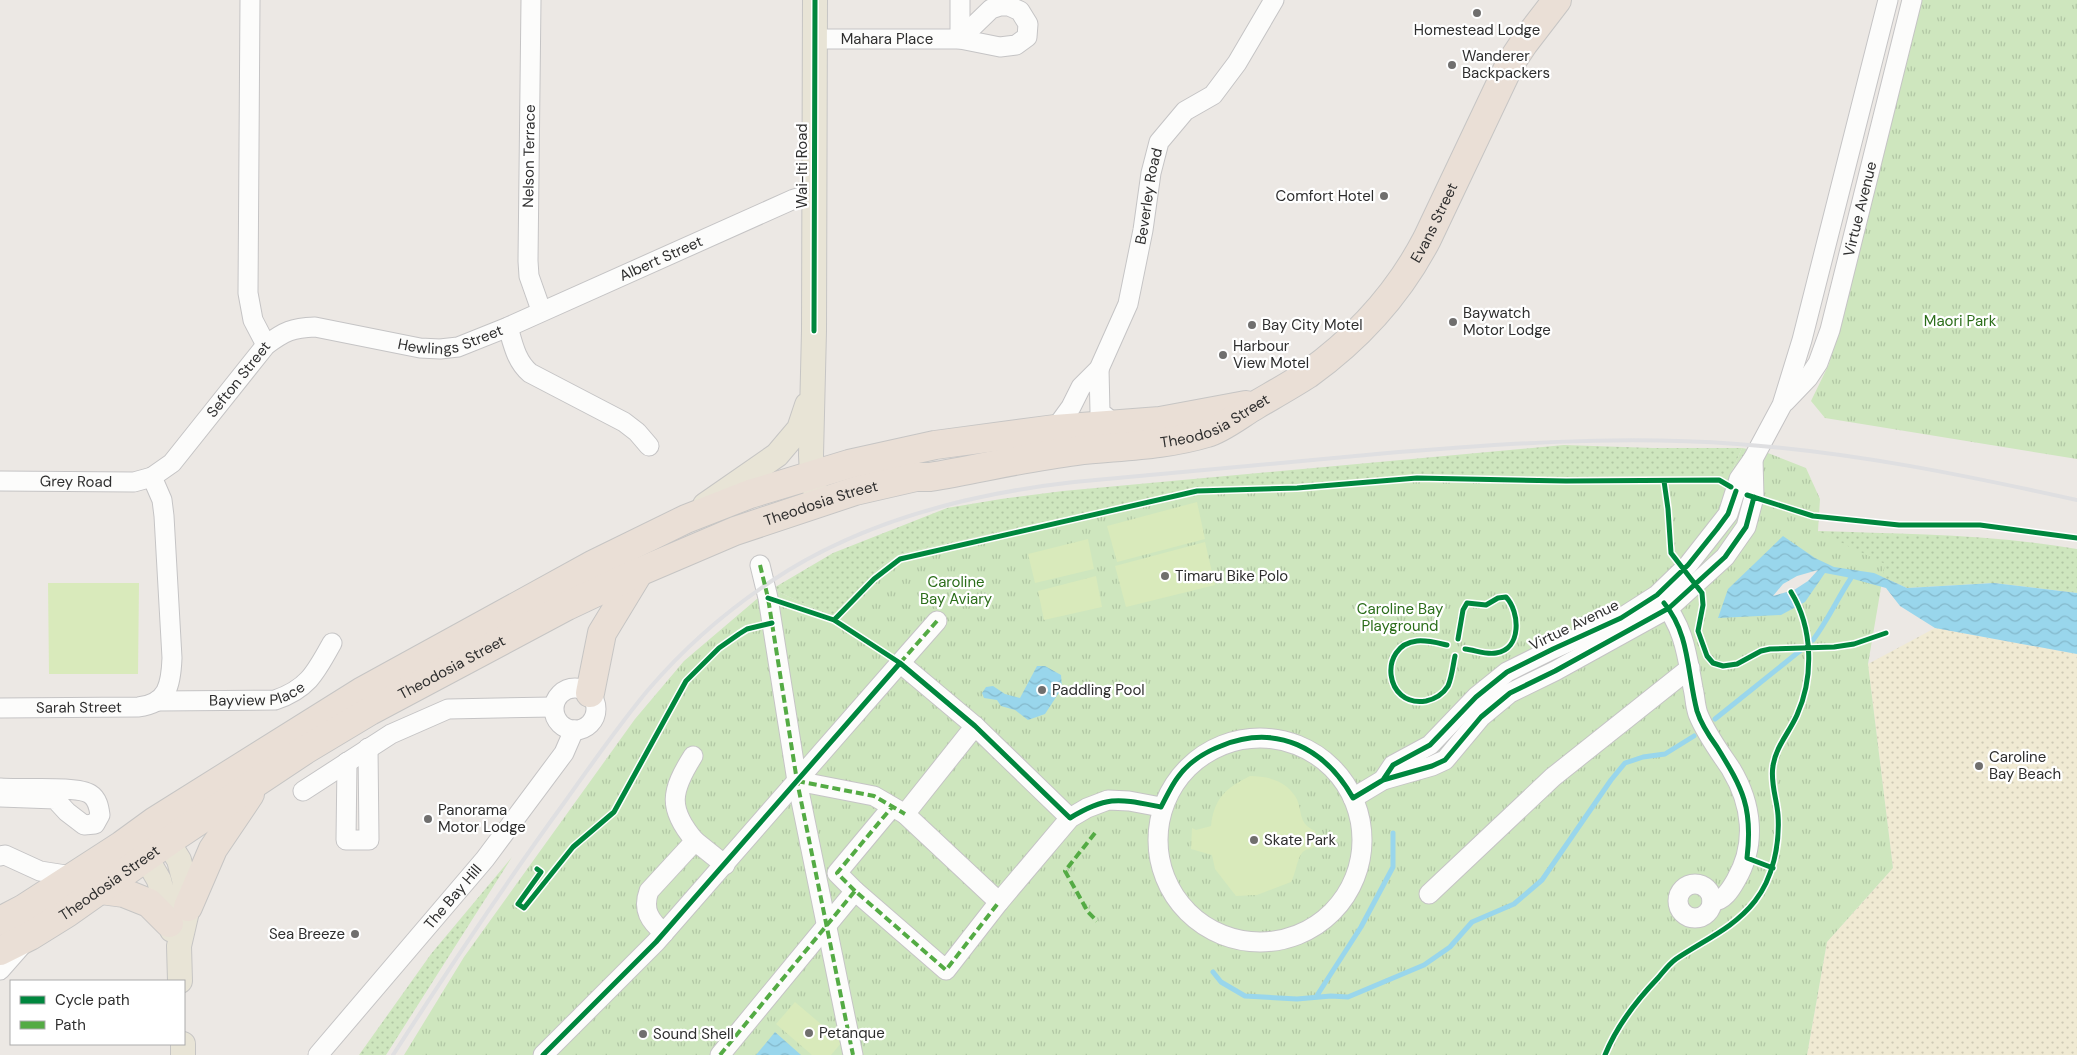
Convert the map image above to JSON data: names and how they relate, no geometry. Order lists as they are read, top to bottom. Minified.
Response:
{"streets":{"highway":["Evans Street","Theodosia Street"],"main road":["Wai-Iti Road"],"street":["Mahara Place","Nelson Terrace","Beverley Road","Virtue Avenue","Albert Street","Hewlings Street","Sefton Street","Grey Road","Bayview Place","Sarah Street","The Bay Hill"]},"crossings":[["Mahara Place","Wai-Iti Road"],["Nelson Terrace","Albert Street"],["Wai-Iti Road","Albert Street"],["Wai-Iti Road","Theodosia Street"],["Beverley Road","Theodosia Street"],["Evans Street","Theodosia Street"],["Albert Street","Hewlings Street"],["Hewlings Street","Sefton Street"],["Sefton Street","Grey Road"],["Bayview Place","Sarah Street"]],"parks":["Maori Park","Caroline Bay Aviary","Caroline Bay Playground"],"places":["Homestead Lodge","Wanderer Backpackers","Comfort Hotel","Baywatch Motor Lodge","Bay City Motel","Harbour View Motel","Timaru Bike Polo","Paddling Pool","Caroline Bay Beach","Panorama Motor Lodge","Skate Park","Sea Breeze","Petanque","Sound Shell"],"legend":["Cycle path","Path"]}
